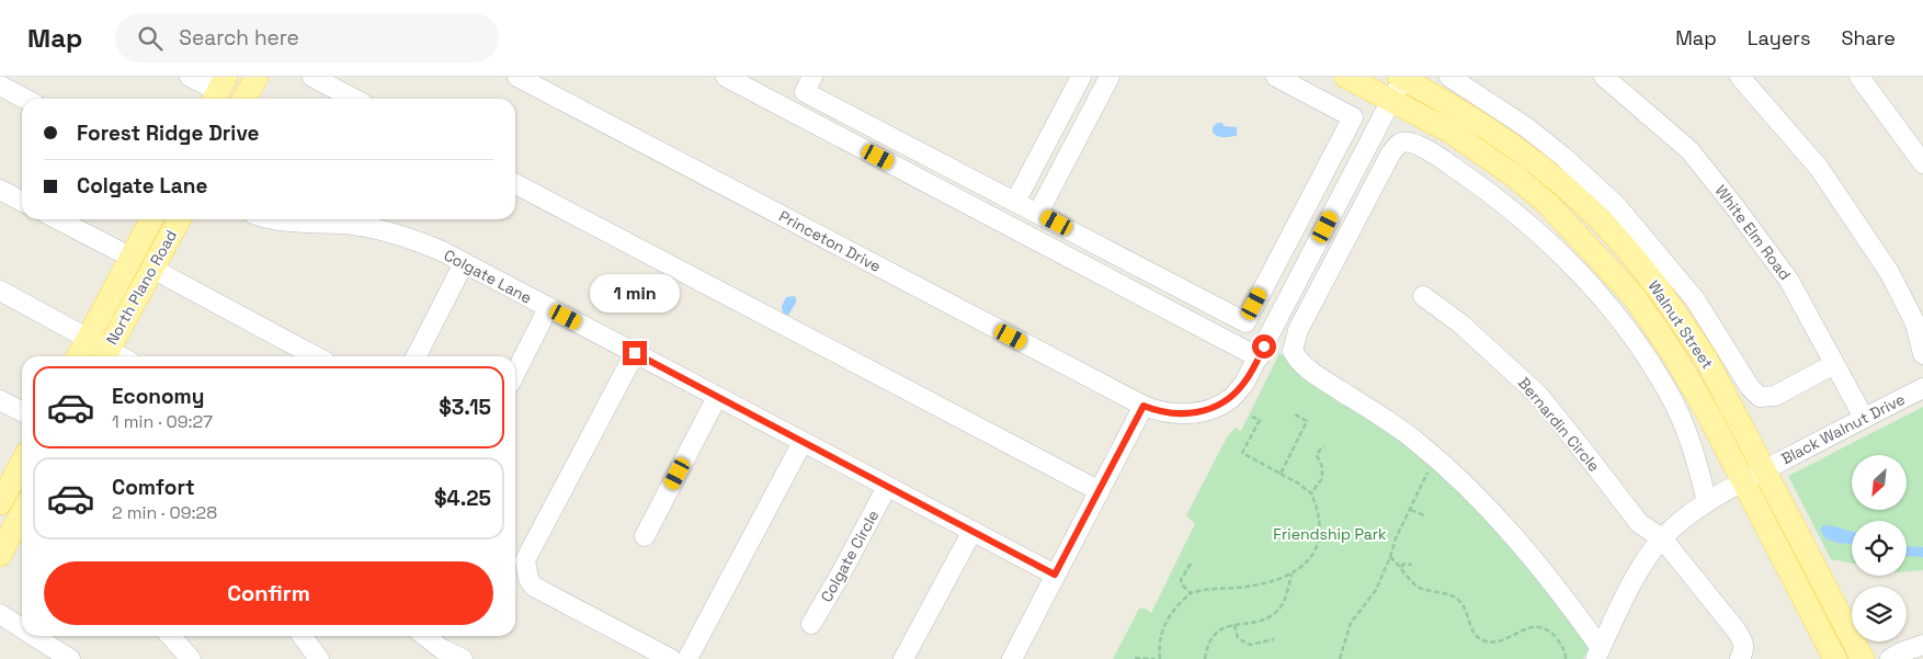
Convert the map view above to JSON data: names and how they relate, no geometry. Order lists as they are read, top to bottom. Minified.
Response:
{"streets":{"main road":["North Plano Road","Walnut Street"],"street":["White Elm Road","Princeton Drive","Colgate Lane","Bernardin Circle","Black Walnut Drive","Colgate Circle"]},"crossings":[["White Elm Road","Black Walnut Drive"],["Princeton Drive","Walnut Street"],["Colgate Lane","Colgate Circle"],["Walnut Street","Black Walnut Drive"],["Bernardin Circle","Black Walnut Drive"]],"parks":["Friendship Park"],"north":"bottom left","page":{"header":"Map","search":"Search here","nav":["Map","Layers","Share"],"banner":["Forest Ridge Drive","Colgate Lane"],"bubble":"1 min","list":[{"name":"Economy","note":"1 min · 09:27","value":"$3.15"},{"name":"Comfort","note":"2 min · 09:28","value":"$4.25"}],"buttons":"Confirm"}}
